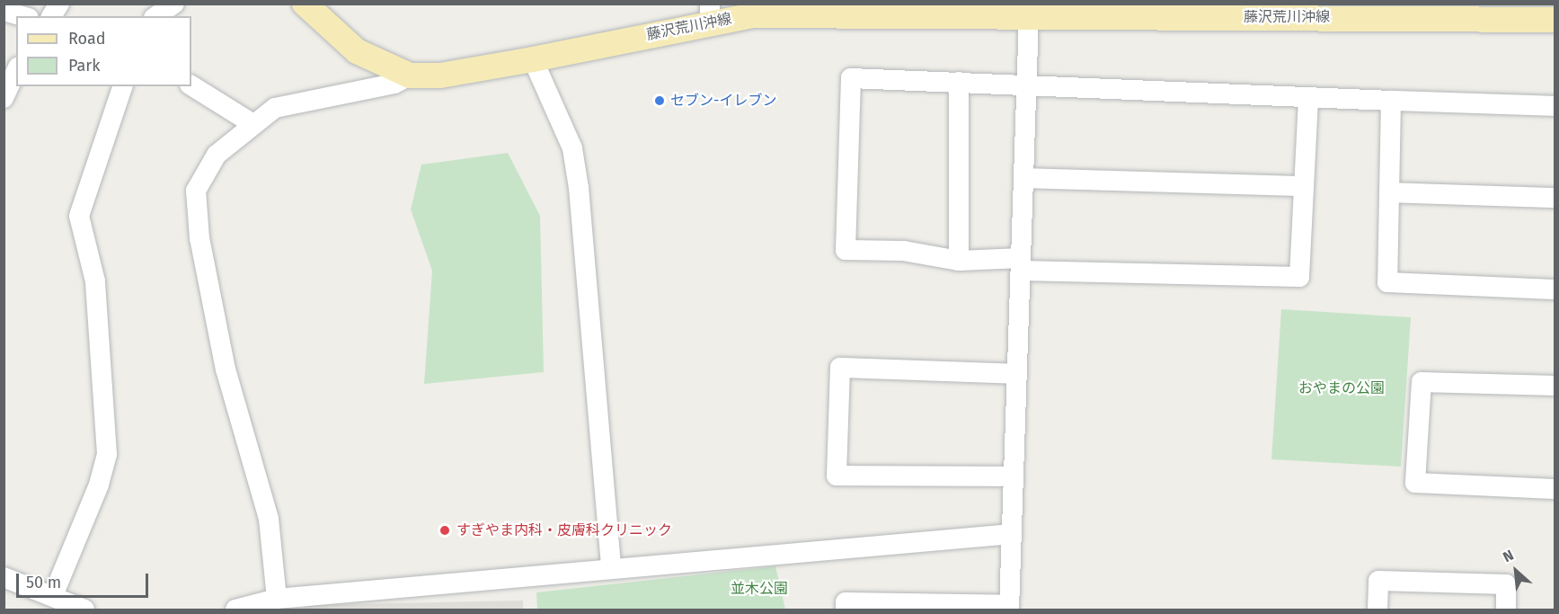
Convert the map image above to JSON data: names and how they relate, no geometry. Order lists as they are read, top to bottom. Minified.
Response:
{"streets":{"main road":["藤沢荒川沖線"]},"parks":["おやまの公園","並木公園"],"places":["セブン-イレブン","すぎやま内科・皮膚科クリニック"],"legend":["Road","Park"],"scale_bar":"50 m","north":"top left"}
